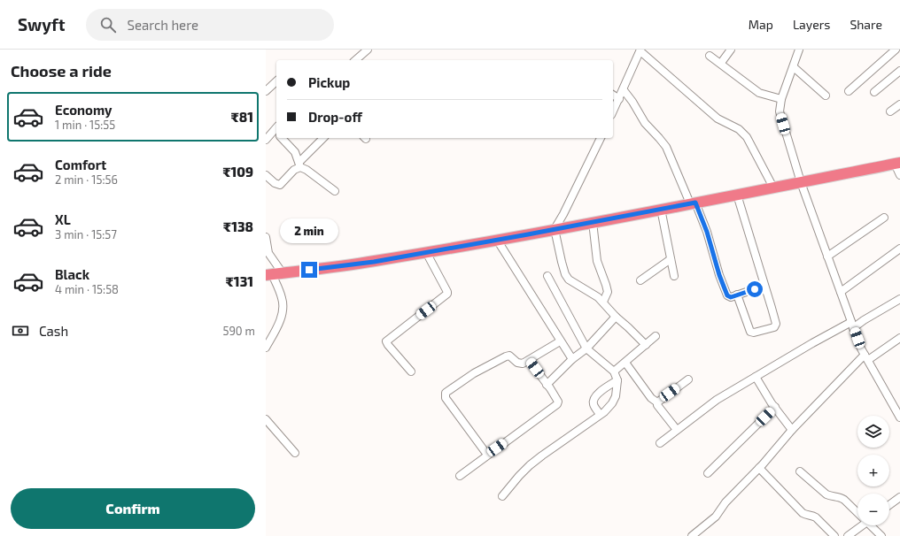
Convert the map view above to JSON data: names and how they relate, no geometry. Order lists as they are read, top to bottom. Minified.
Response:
{"page":{"header":"Swyft","search":"Search here","nav":["Map","Layers","Share"],"heading":"Choose a ride","banner":["Pickup","Drop-off"],"list":[{"name":"Economy","note":"1 min · 15:55","value":"₹81"},{"name":"Comfort","note":"2 min · 15:56","value":"₹109"},{"name":"XL","note":"3 min · 15:57","value":"₹138"},{"name":"Black","note":"4 min · 15:58","value":"₹131"}],"bubble":"2 min","pay":["Cash","590 m"],"map_buttons":["+","−"],"buttons":"Confirm"}}
